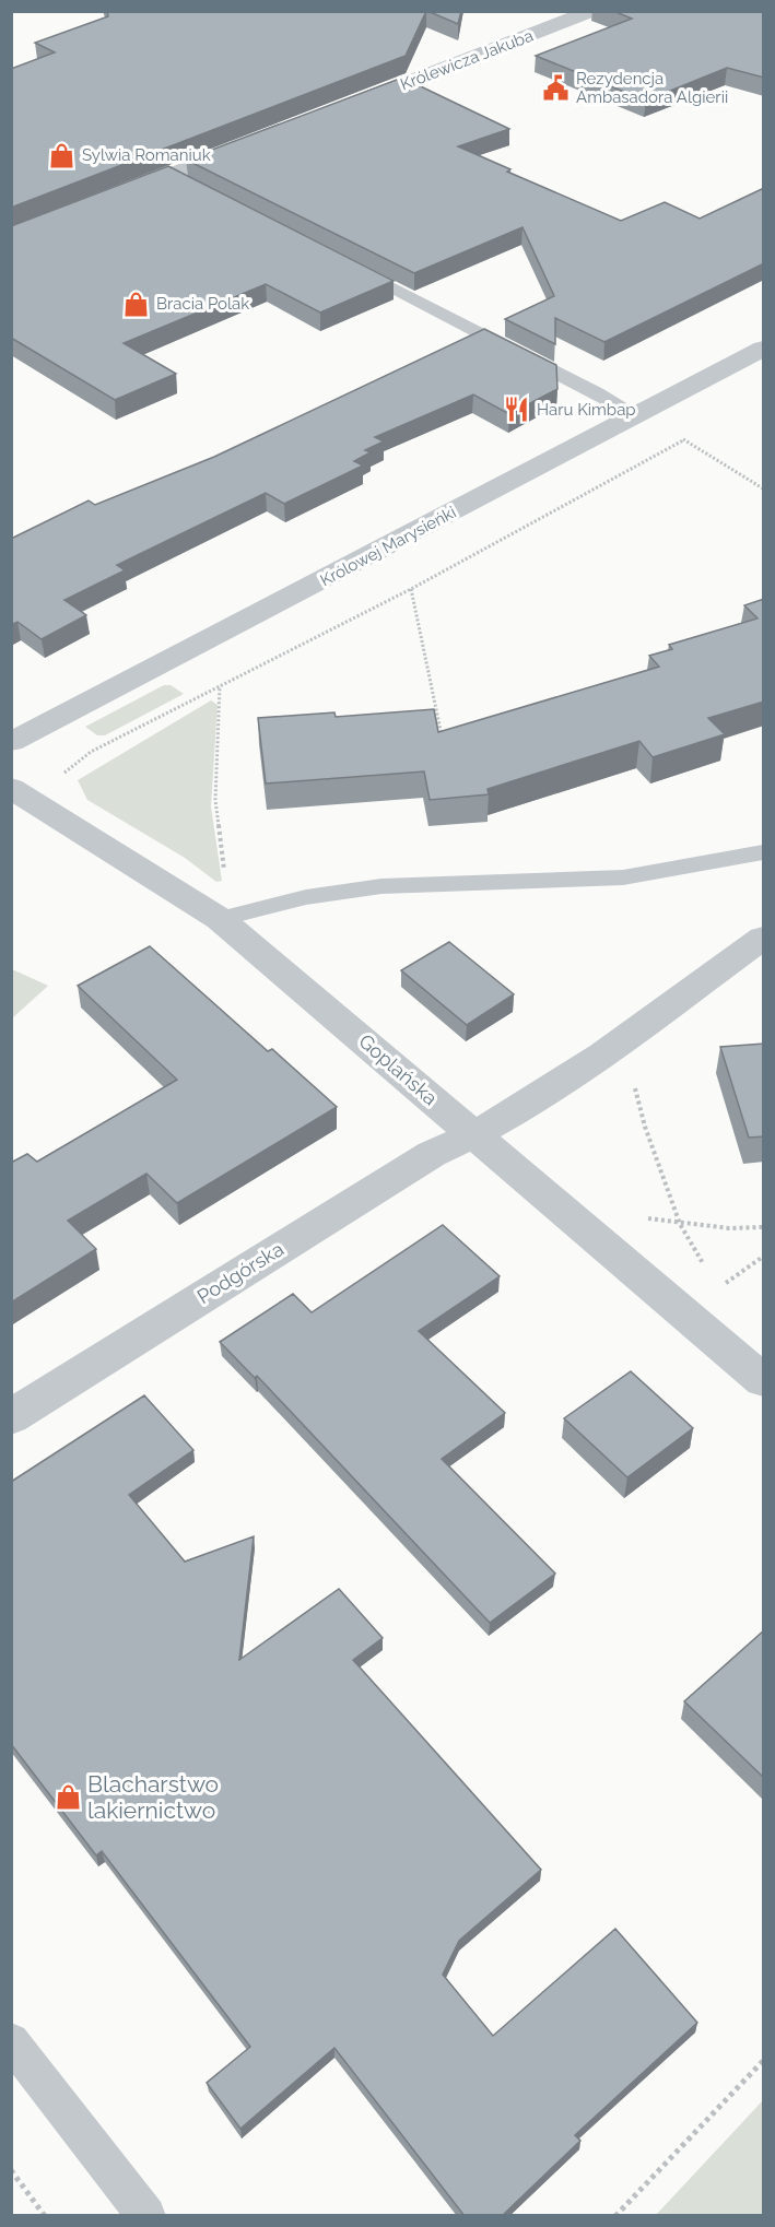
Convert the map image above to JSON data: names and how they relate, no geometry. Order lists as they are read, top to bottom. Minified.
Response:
{"streets":{"street":["Królewicza Jakuba","Królowej Marysieńki","Goplańska","Podgórska"]},"crossings":[["Goplańska","Podgórska"]],"places":{"public building":["Rezydencja Ambasadora Algierii"],"shop":["Sylwia Romaniuk","Bracia Polak","Blacharstwo lakiernictwo"],"restaurant":["Haru Kimbap"]}}
